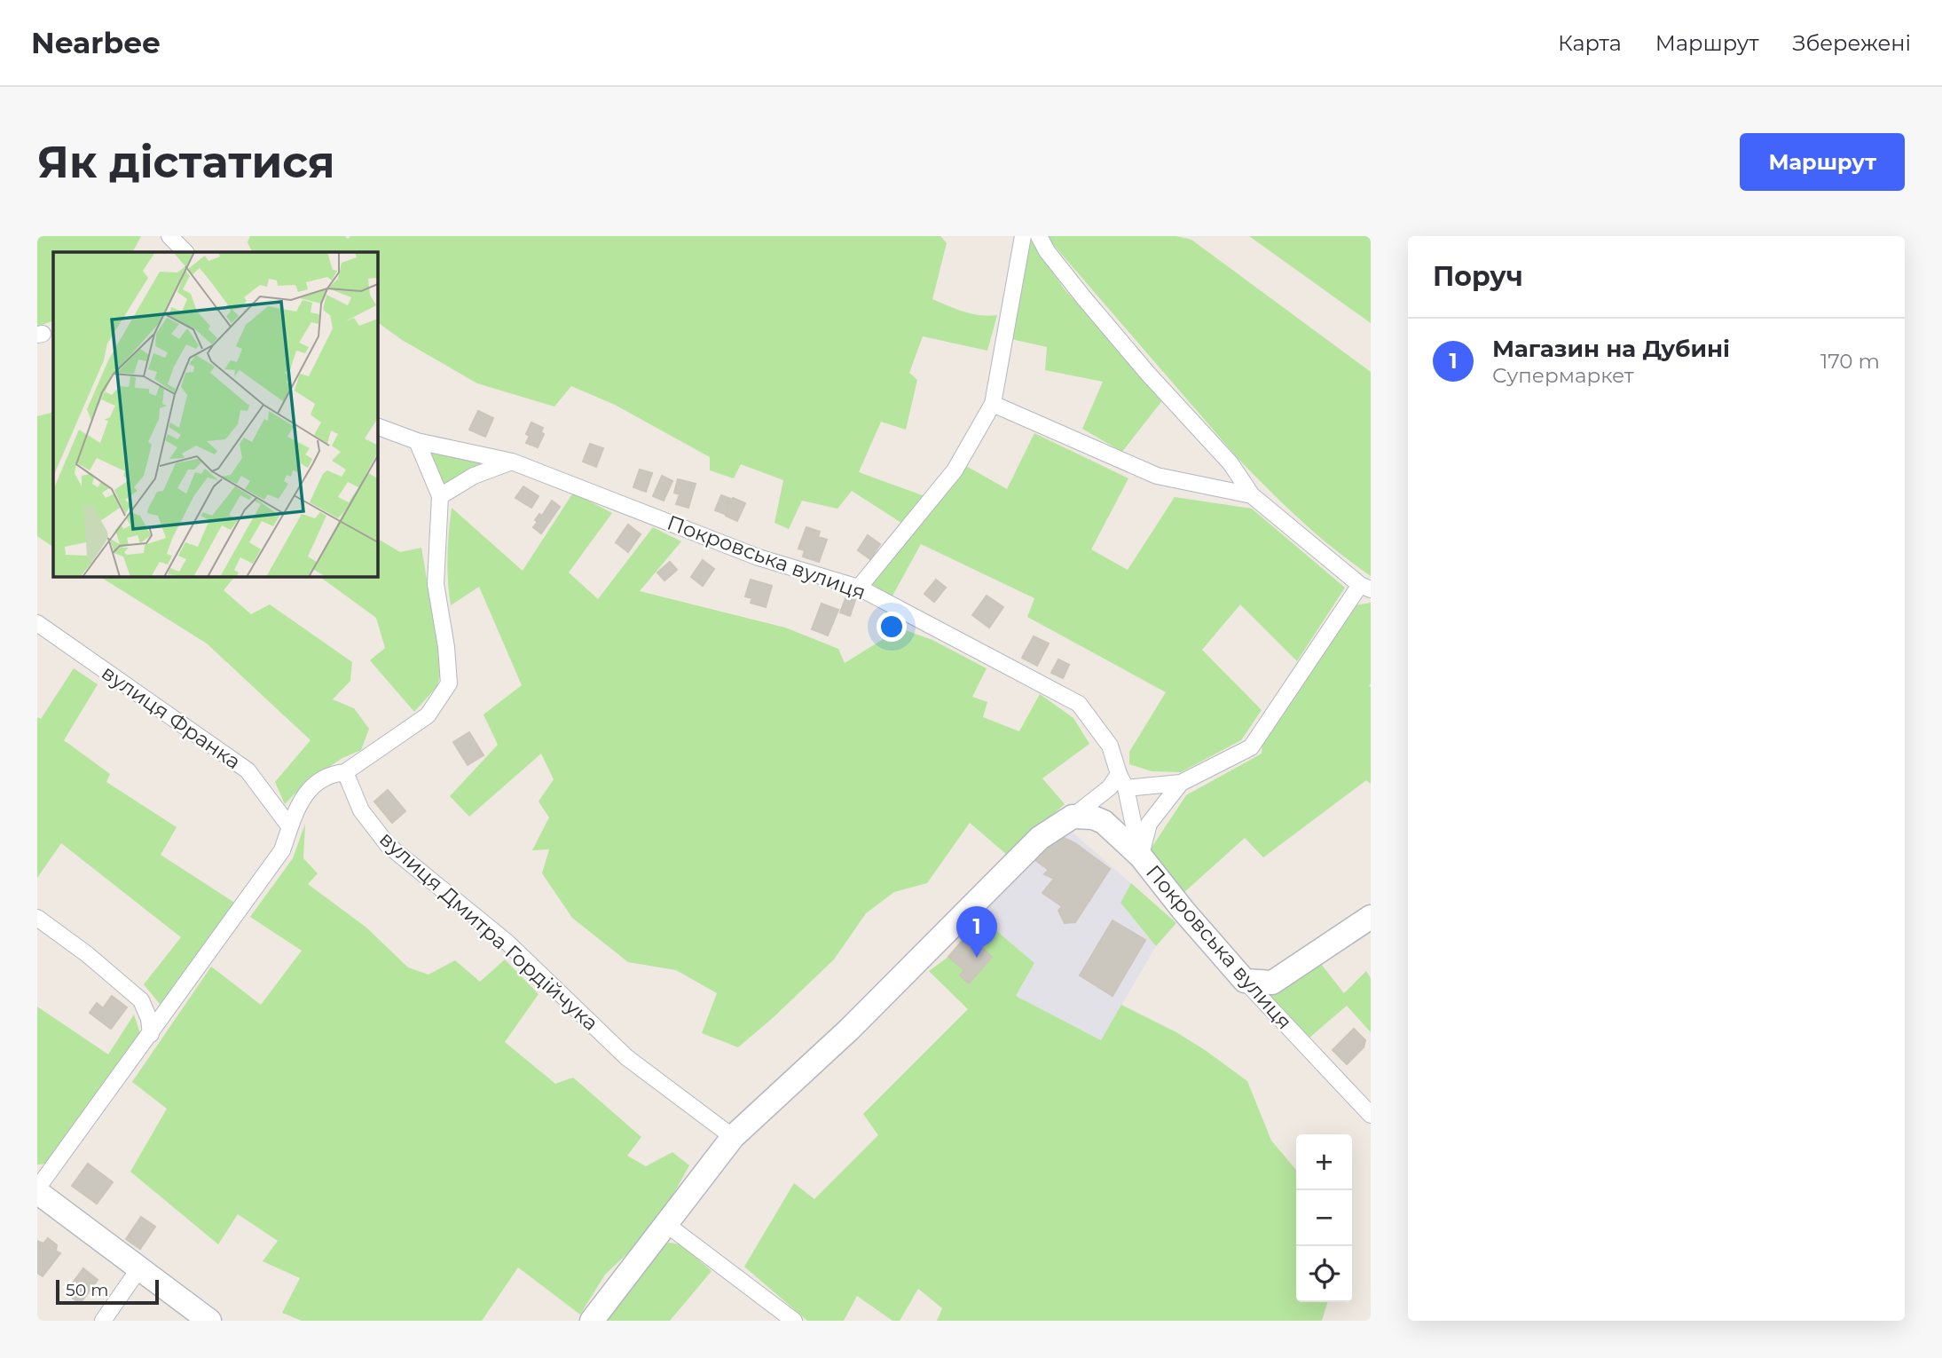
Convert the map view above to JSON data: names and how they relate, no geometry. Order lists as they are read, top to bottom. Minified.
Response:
{"streets":{"street":["Покровська вулиця","вулиця Франка","вулиця Дмитра Гордійчука"]},"scale_bar":"50 m","page":{"header":"Nearbee","nav":["Карта","Маршрут","Збережені"],"buttons":"Маршрут","title":"Як дістатися","heading":"Поруч","list":[{"mark":"1","name":"Магазин на Дубині","note":"Супермаркет","value":"170 m"}],"pins":"1","map_buttons":["+","−"],"scale":"50 m"}}
